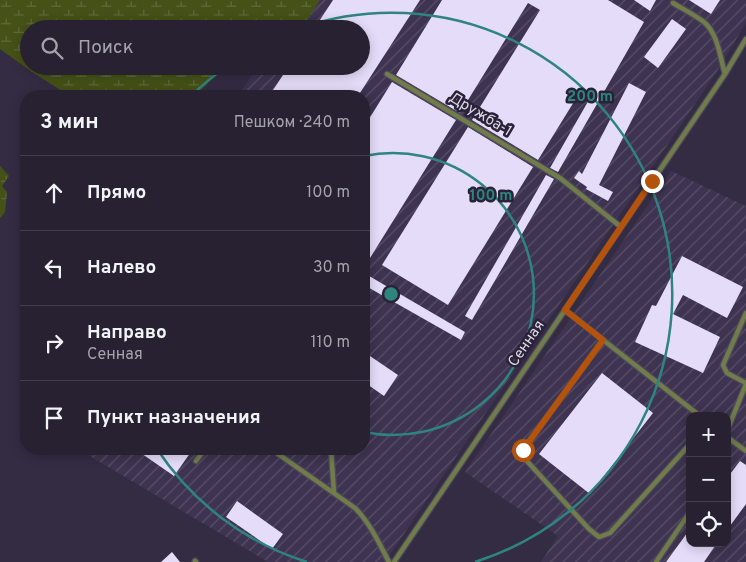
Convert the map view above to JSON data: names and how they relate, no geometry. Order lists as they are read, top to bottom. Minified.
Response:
{"streets":{"lane":["Дружба-1","Сенная"]},"crossings":[["Дружба-1","Сенная"]],"page":{"search":"Поиск","heading":["3 мин","Пешком · 240 m"],"list":[["Прямо","100 m"],["Налево","30 m"],["Направо","Сенная","110 m"],"Пункт назначения"],"map_buttons":["+","−"]},"rings":["200 m","100 m"]}
